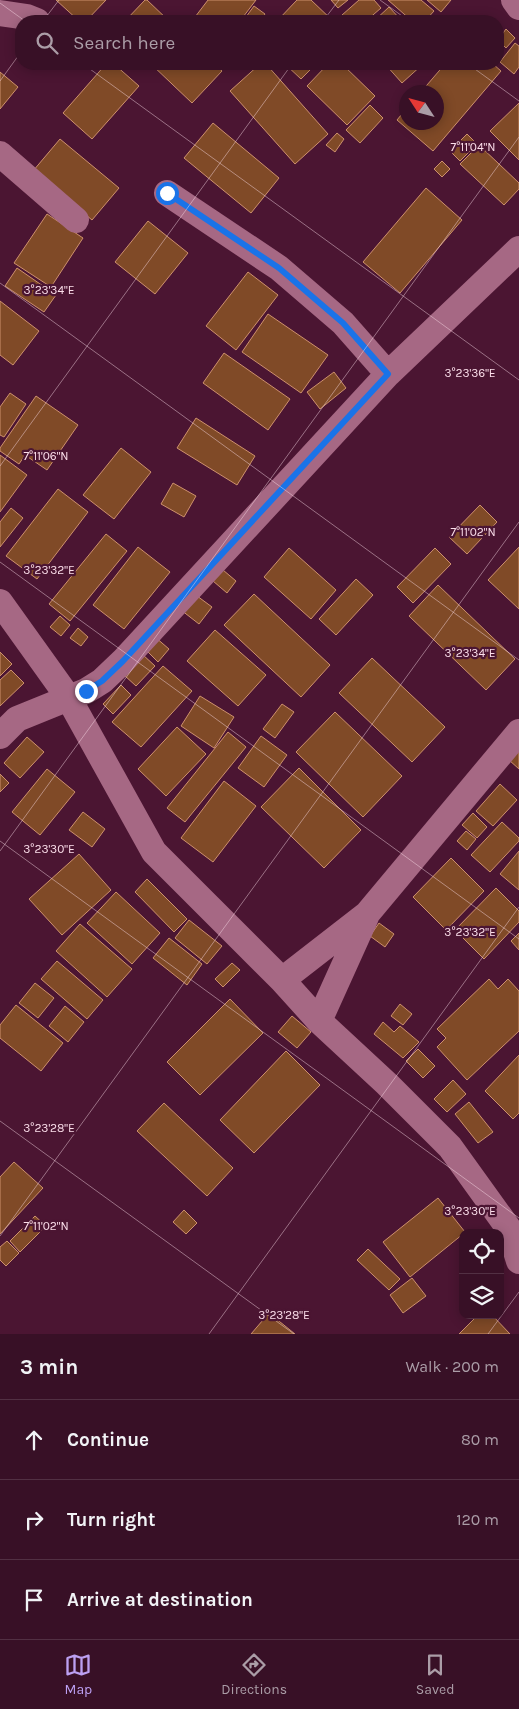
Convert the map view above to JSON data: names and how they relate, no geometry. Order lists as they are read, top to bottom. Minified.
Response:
{"north":"top left","page":{"search":"Search here","heading":["3 min","Walk · 200 m"],"list":[["Continue","80 m"],["Turn right","120 m"],"Arrive at destination"],"nav":["Map","Directions","Saved"]},"coordinates":["7°11'04\"N","3°23'34\"E","3°23'36\"E","7°11'06\"N","7°11'02\"N","3°23'32\"E","3°23'30\"E","3°23'28\"E"]}
